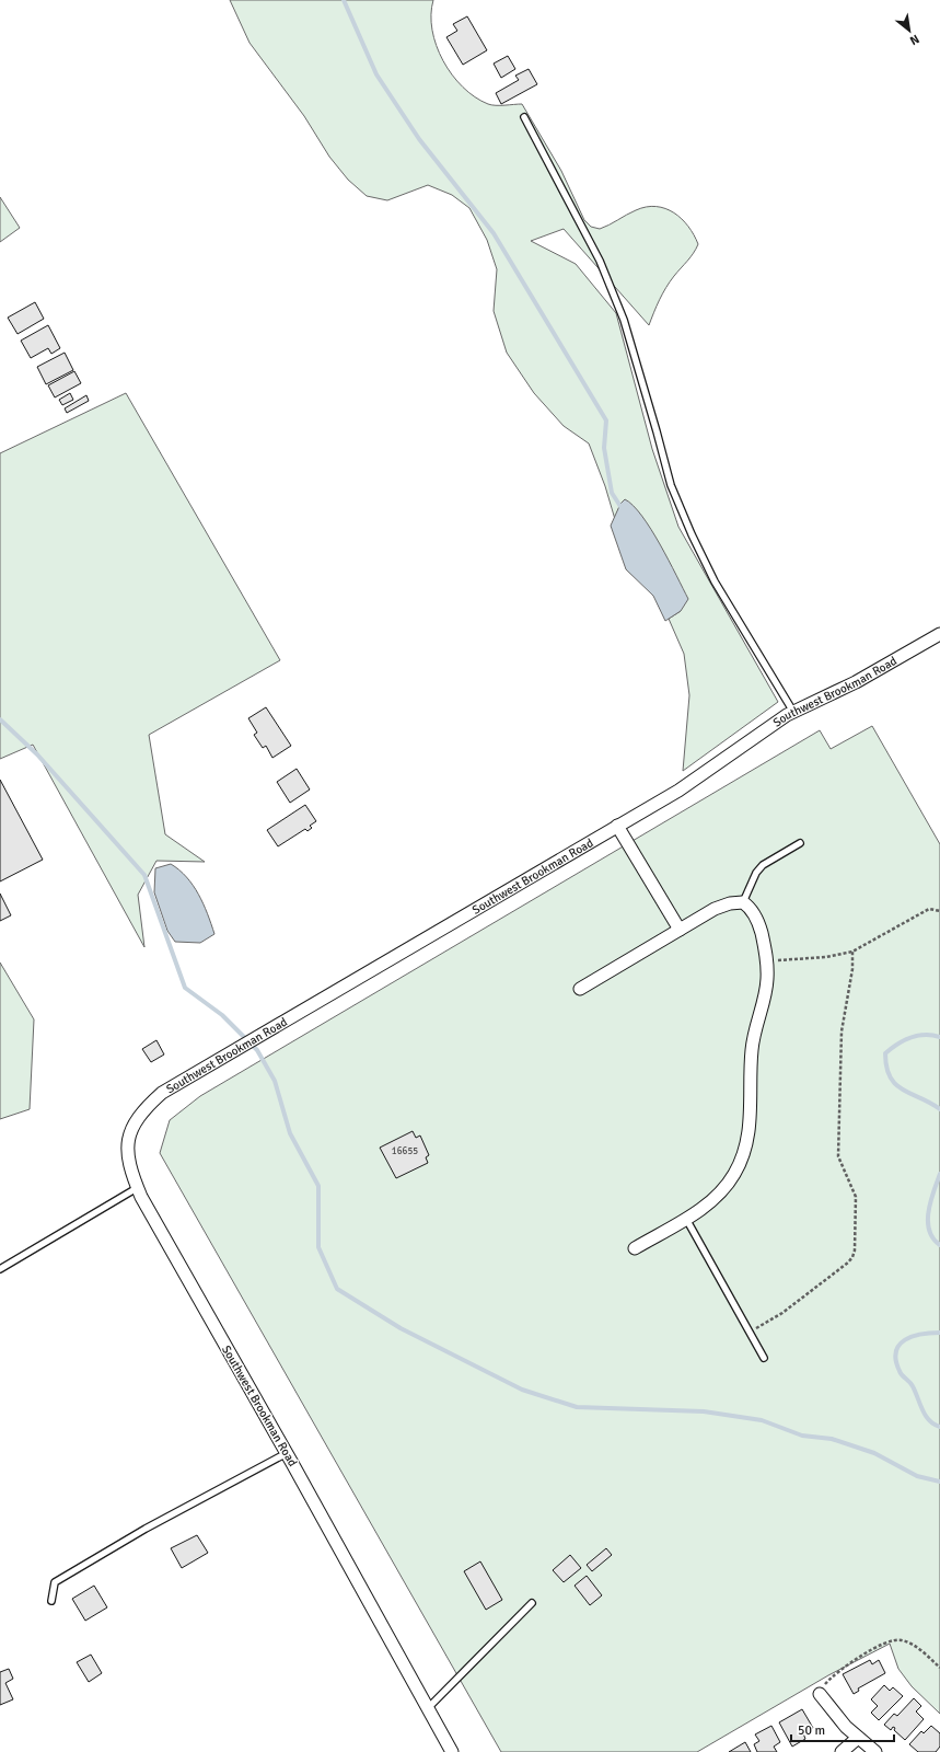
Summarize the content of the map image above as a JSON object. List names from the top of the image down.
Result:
{
  "streets": {
    "street": ["Southwest Brookman Road"]
  },
  "house_numbers": ["16655"],
  "scale_bar": "50 m",
  "north": "bottom right"
}
